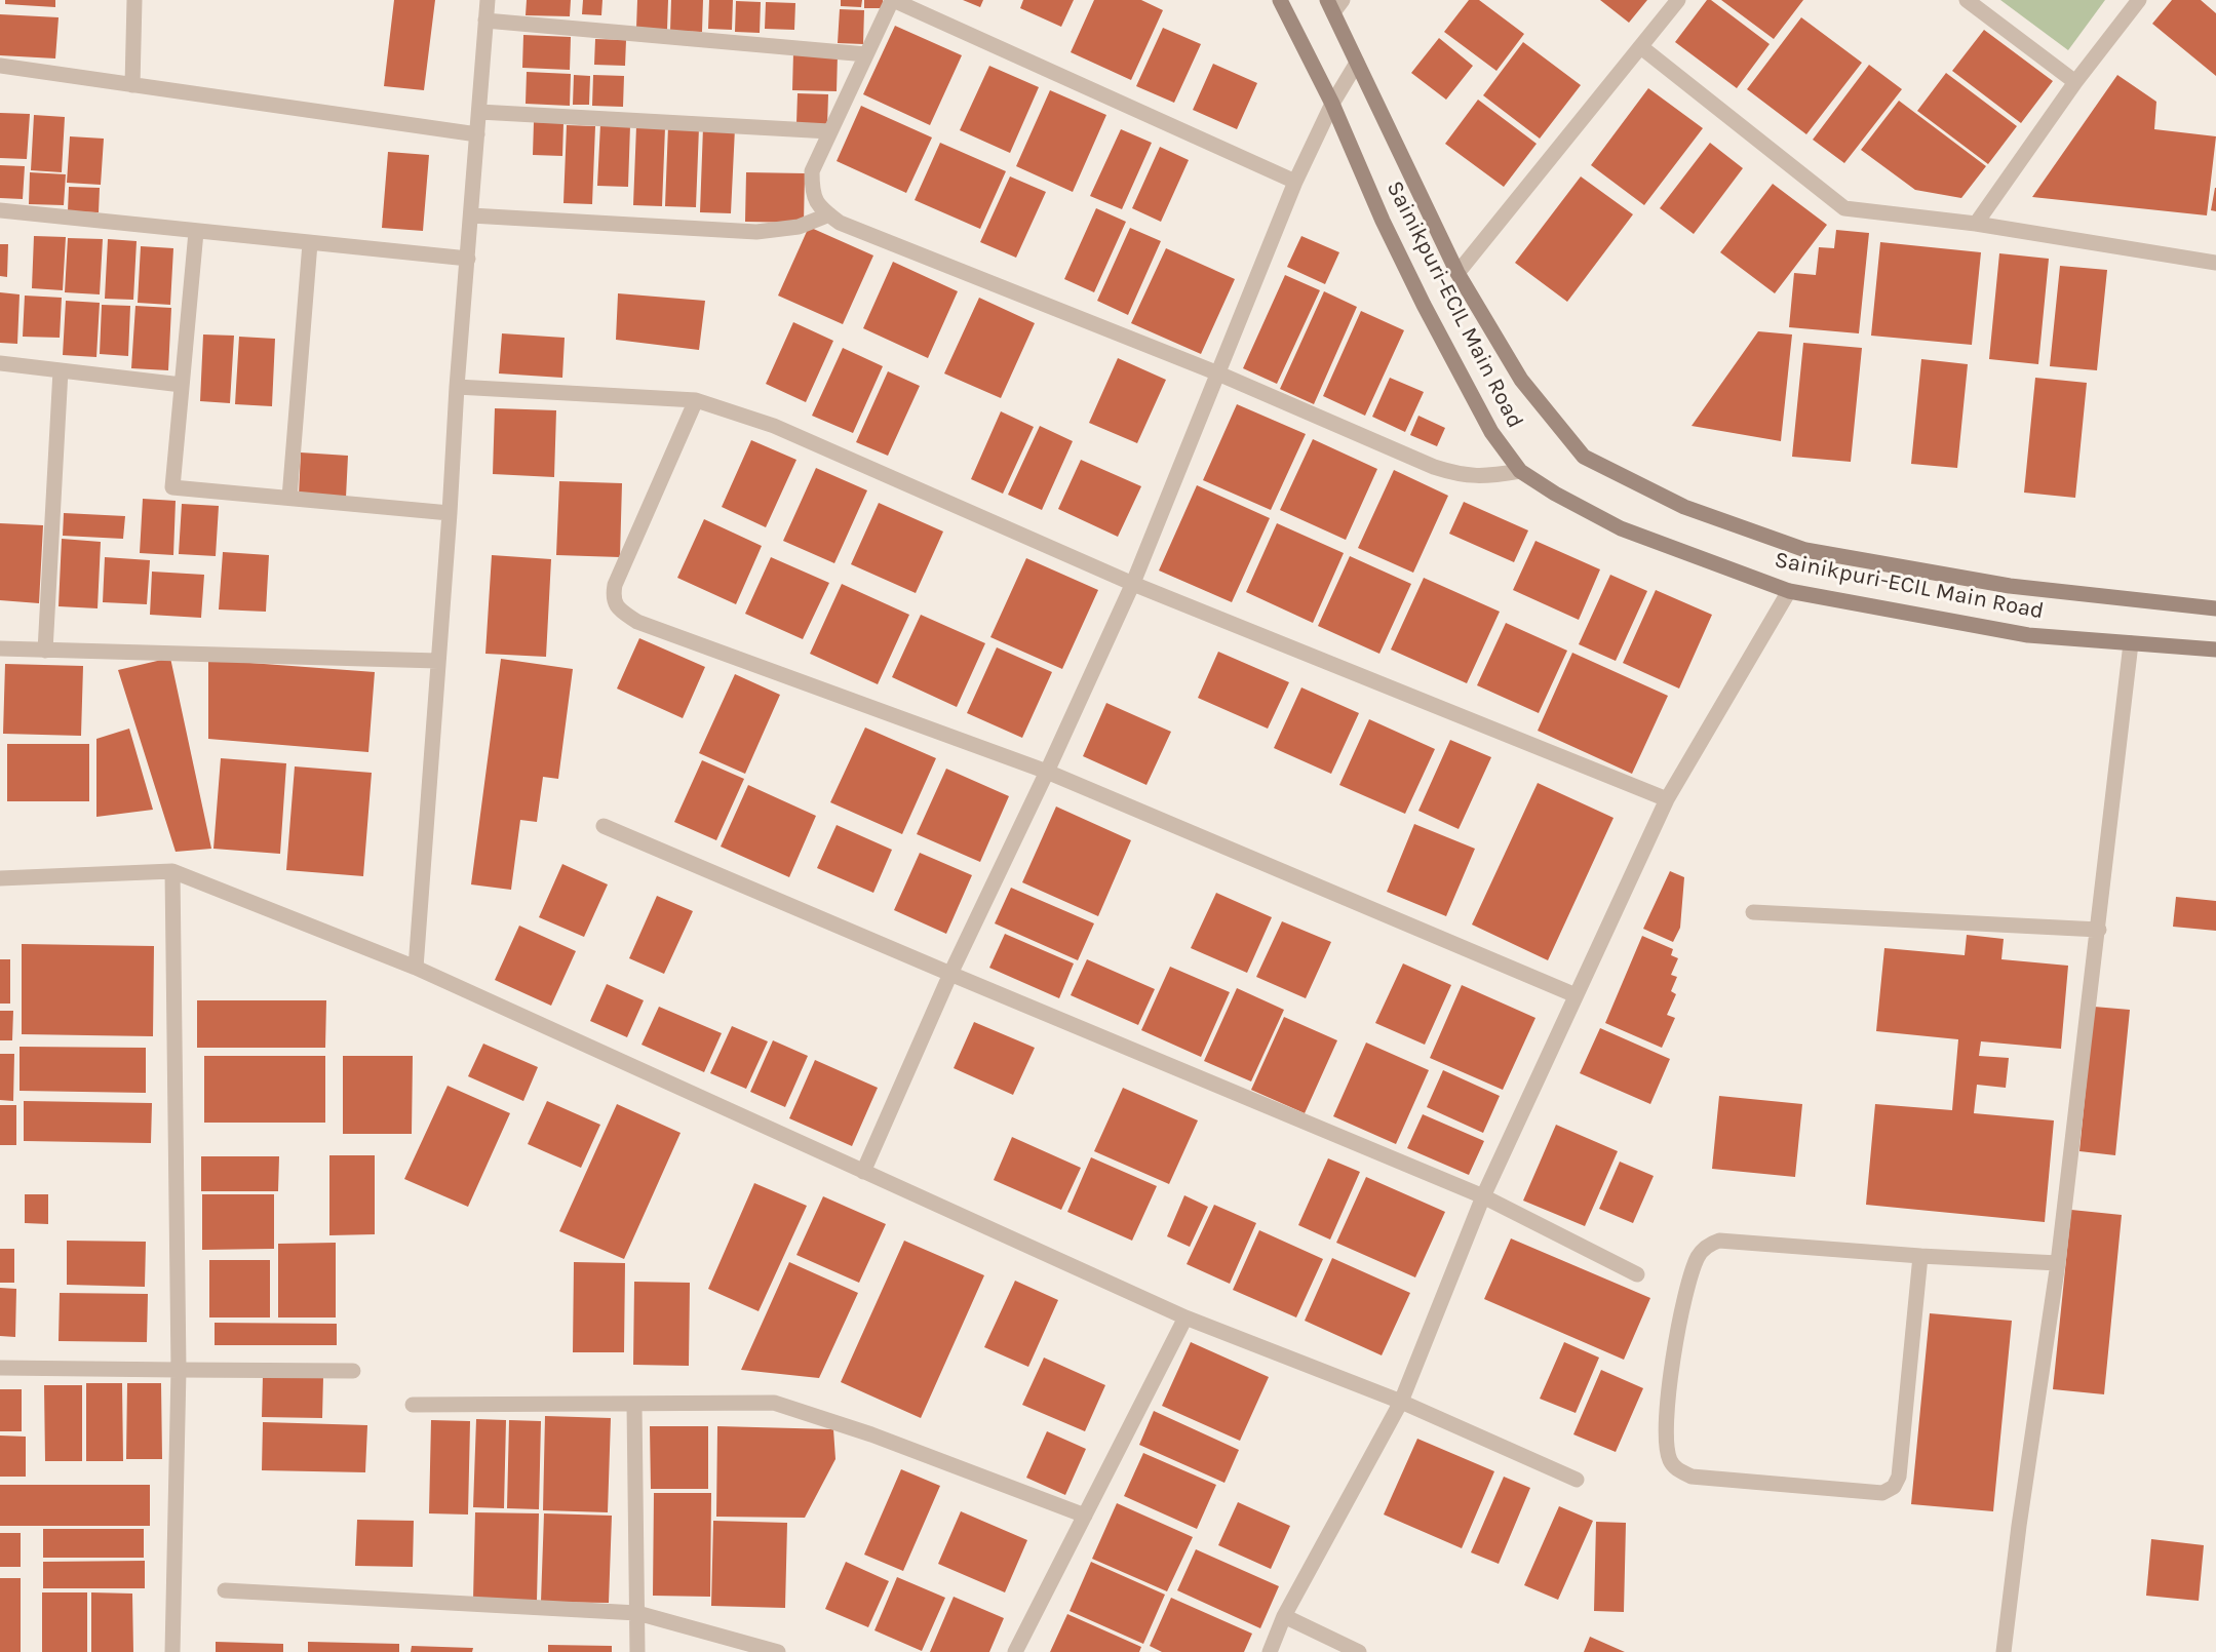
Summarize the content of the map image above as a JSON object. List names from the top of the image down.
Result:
{
  "streets": {
    "main road": ["Sainikpuri-ECIL Main Road"]
  }
}
